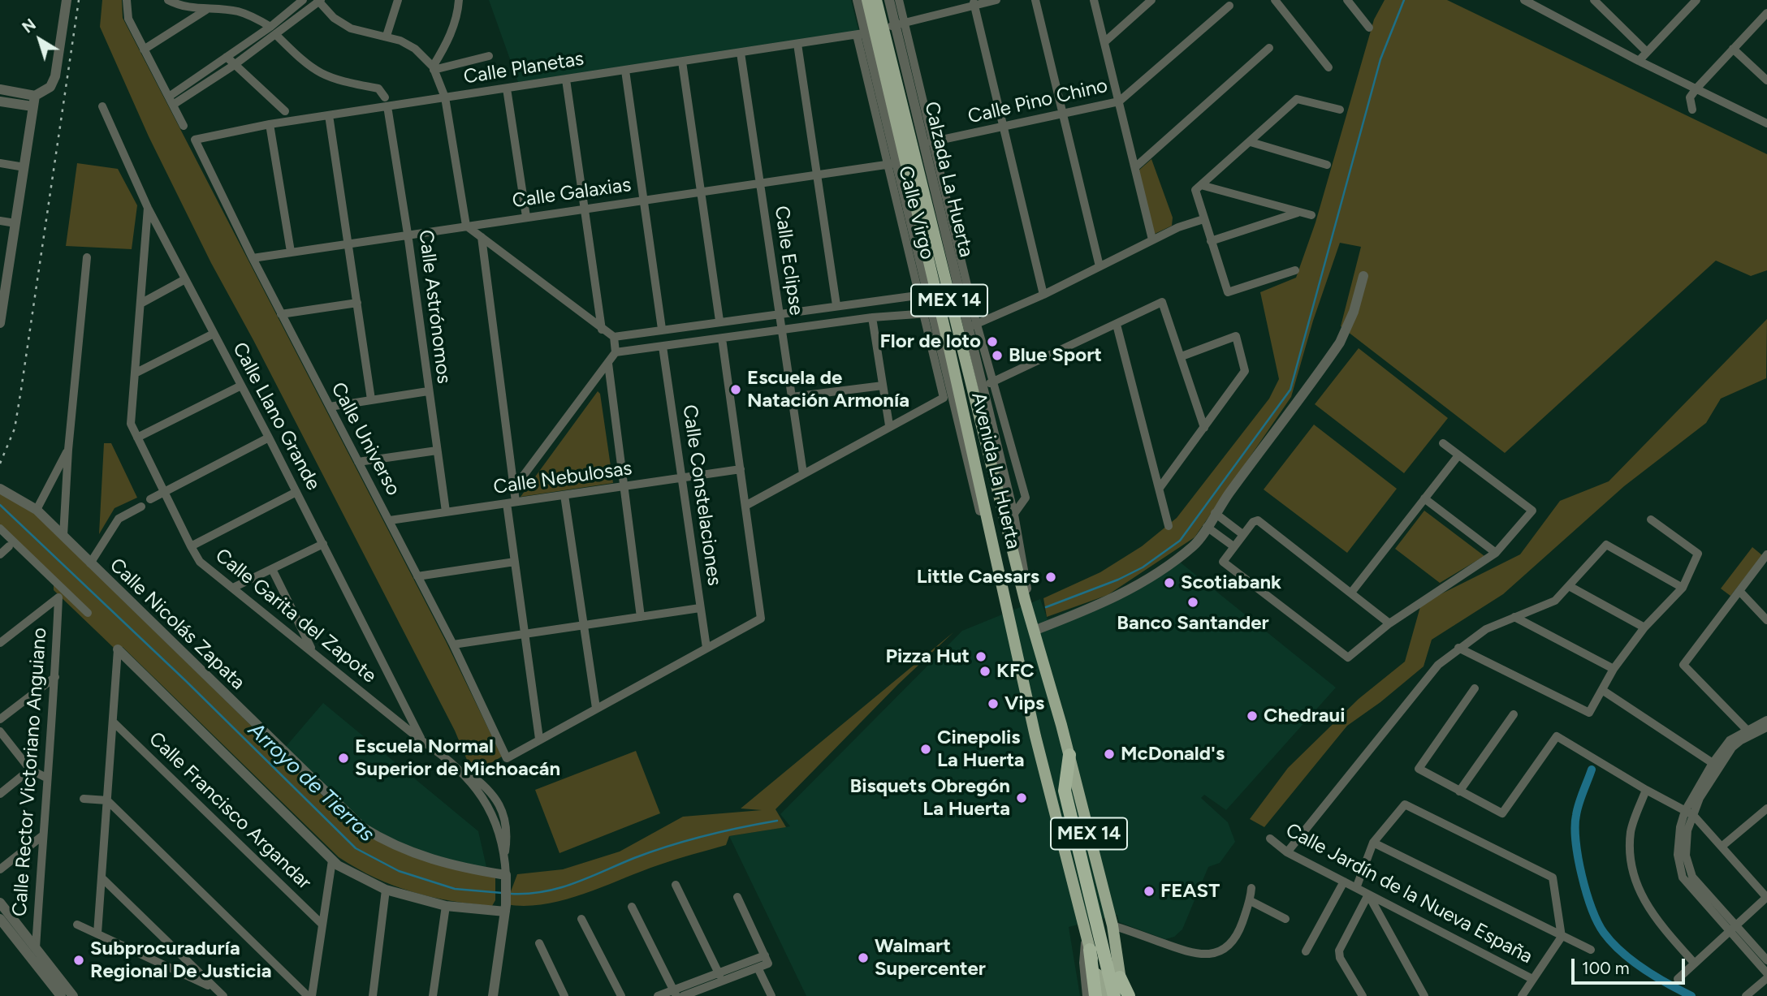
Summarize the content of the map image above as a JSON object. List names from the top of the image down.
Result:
{
  "streets": {
    "main road": ["MEX 14", "Avenida La Huerta"],
    "street": [
      "Calle Planetas",
      "Calle Pino Chino",
      "Calzada La Huerta",
      "Calle Galaxias",
      "Calle Virgo",
      "Calle Eclipse",
      "Calle Astrónomos",
      "Calle Llano Grande",
      "Calle Universo",
      "Calle Nebulosas",
      "Calle Constelaciones",
      "Calle Garita del Zapote",
      "Calle Nicolás Zapata",
      "Calle Rector Victoriano Anguiano",
      "Calle Francisco Argandar",
      "Calle Jardín de la Nueva España"
    ]
  },
  "crossings": [
    ["Calle Planetas", "Calzada La Huerta"],
    ["Calle Planetas", "Calle Virgo"],
    ["Calle Planetas", "Calle Eclipse"],
    ["Calle Planetas", "Calle Astrónomos"],
    ["Calle Planetas", "Calle Universo"],
    ["Calle Planetas", "Avenida La Huerta"],
    ["Calle Pino Chino", "Calzada La Huerta"],
    ["Calle Pino Chino", "Avenida La Huerta"],
    ["Calzada La Huerta", "Calle Virgo"],
    ["Calzada La Huerta", "Avenida La Huerta"],
    ["Calle Galaxias", "Calle Virgo"],
    ["Calle Galaxias", "Calle Eclipse"],
    ["Calle Galaxias", "Calle Astrónomos"],
    ["Calle Galaxias", "Calle Universo"],
    ["Calle Galaxias", "Avenida La Huerta"],
    ["Calle Virgo", "Avenida La Huerta"],
    ["MEX 14", "Avenida La Huerta"],
    ["Calle Astrónomos", "Calle Nebulosas"],
    ["Calle Llano Grande", "Calle Garita del Zapote"],
    ["Calle Universo", "Calle Nebulosas"],
    ["Calle Nebulosas", "Calle Constelaciones"],
    ["Calle Garita del Zapote", "Calle Nicolás Zapata"]
  ],
  "water": ["Arroyo de Tierras"],
  "places": [
    "Flor de loto",
    "Blue Sport",
    "Escuela de Natación Armonía",
    "Little Caesars",
    "Scotiabank",
    "Banco Santander",
    "Pizza Hut",
    "KFC",
    "Vips",
    "Chedraui",
    "Cinepolis La Huerta",
    "McDonald's",
    "Escuela Normal Superior de Michoacán",
    "Bisquets Obregón La Huerta",
    "FEAST",
    "Walmart Supercenter",
    "Subprocuraduría Regional De Justicia"
  ],
  "scale_bar": "100 m",
  "north": "top left"
}
